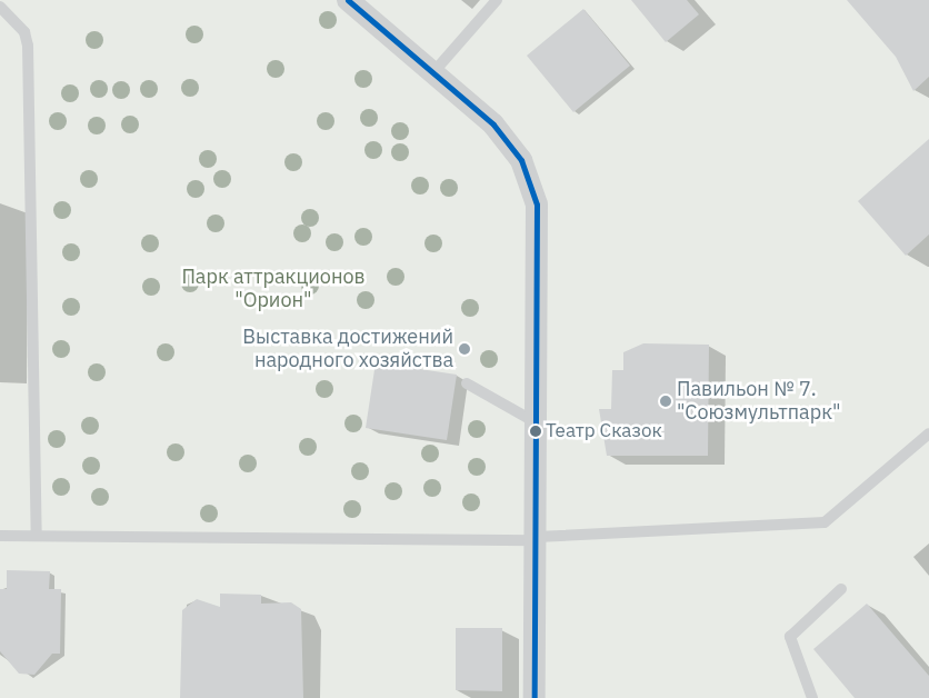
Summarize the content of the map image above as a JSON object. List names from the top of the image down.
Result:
{
  "parks": ["Парк аттракционов \"Орион\""],
  "places": ["Выставка достижений народного хозяйства", "Павильон № 7. \"Союзмультпарк\"", "Театр Сказок"]
}
